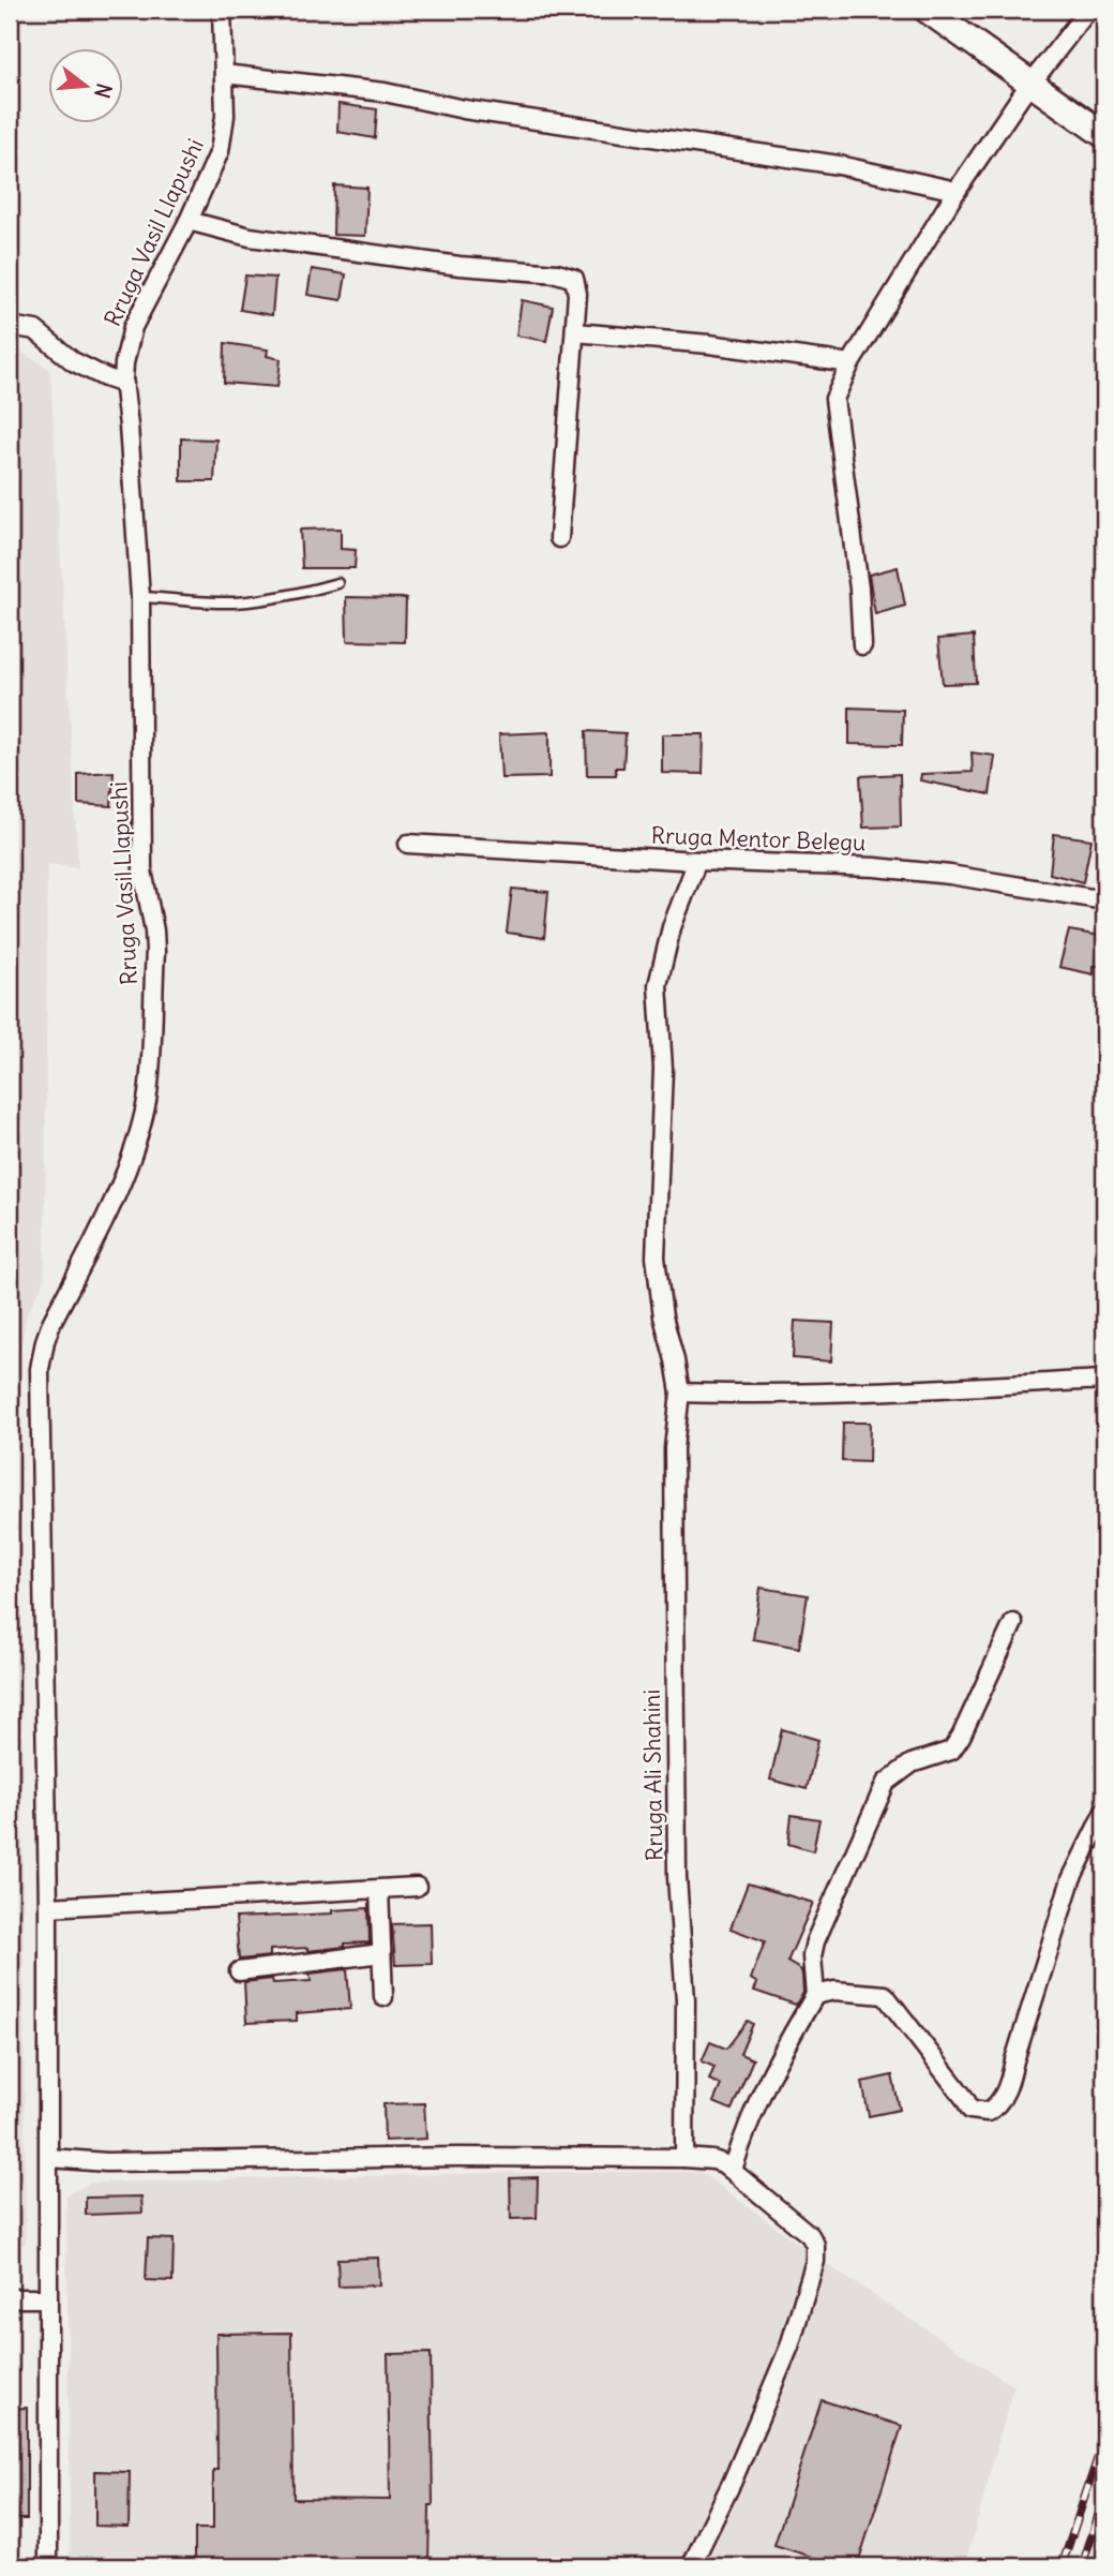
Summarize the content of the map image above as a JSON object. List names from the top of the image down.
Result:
{
  "streets": {
    "street": ["Rruga Vasil Llapushi", "Rruga Mentor Belegu", "Rruga Ali Shahini"]
  },
  "crossings": [
    ["Rruga Mentor Belegu", "Rruga Ali Shahini"]
  ],
  "north": "right"
}
